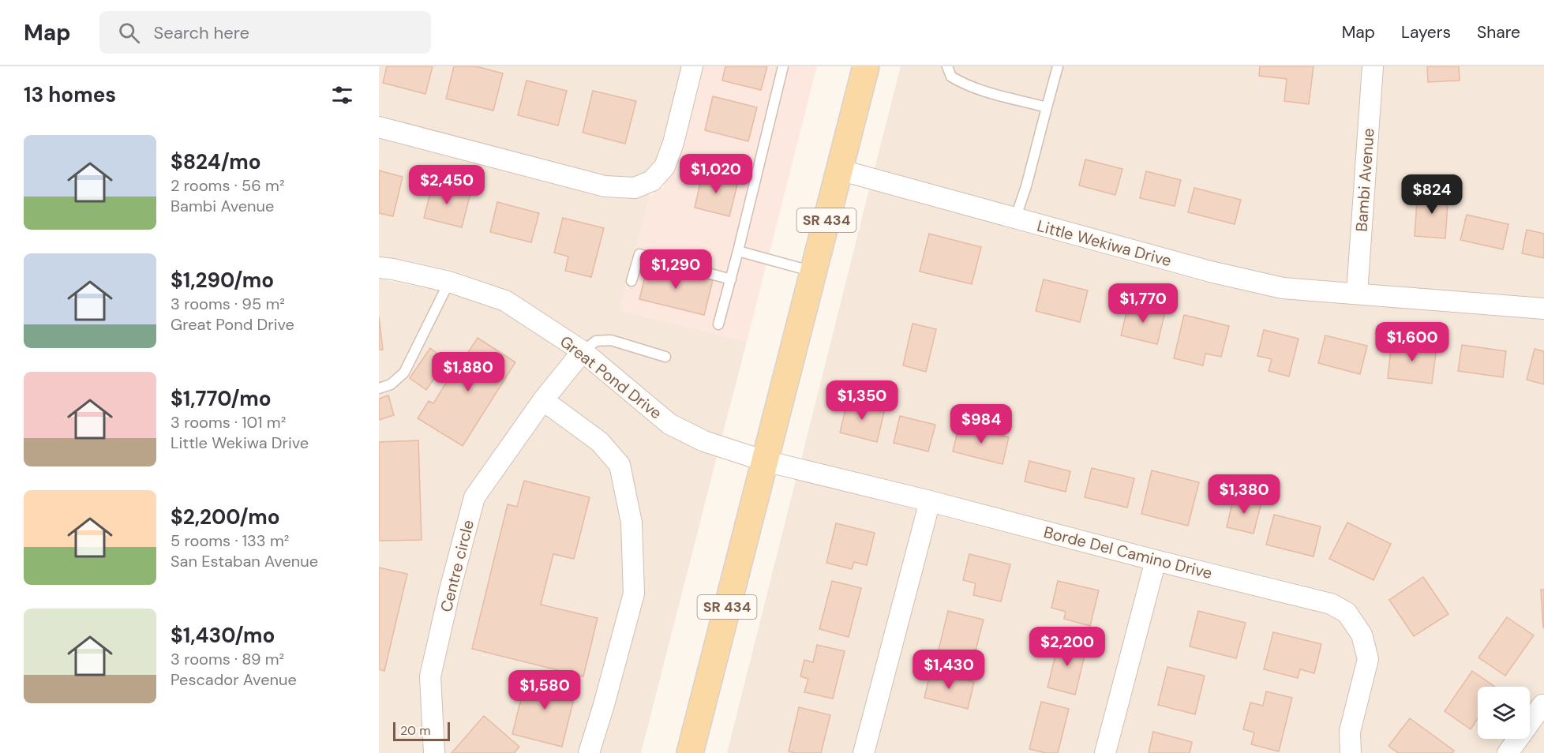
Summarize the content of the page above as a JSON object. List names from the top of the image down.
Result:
{
  "streets": {
    "main road": ["SR 434"],
    "street": [
      "Bambi Avenue",
      "Little Wekiwa Drive",
      "Great Pond Drive",
      "Borde Del Camino Drive",
      "Centre circle"
    ]
  },
  "crossings": [
    ["Bambi Avenue", "Little Wekiwa Drive"],
    ["SR 434", "Little Wekiwa Drive"],
    ["SR 434", "Great Pond Drive"],
    ["SR 434", "Borde Del Camino Drive"],
    ["Great Pond Drive", "Borde Del Camino Drive"],
    ["Great Pond Drive", "Centre circle"]
  ],
  "scale_bar": "20 m",
  "page": {
    "header": "Map",
    "search": "Search here",
    "nav": ["Map", "Layers", "Share"],
    "heading": "13 homes",
    "list": [
      {
        "name": "$824/mo",
        "note": "2 rooms · 56 m² · Bambi Avenue"
      },
      {
        "name": "$1,290/mo",
        "note": "3 rooms · 95 m² · Great Pond Drive"
      },
      {
        "name": "$1,770/mo",
        "note": "3 rooms · 101 m² · Little Wekiwa Drive"
      },
      {
        "name": "$2,200/mo",
        "note": "5 rooms · 133 m² · San Estaban Avenue"
      },
      {
        "name": "$1,430/mo",
        "note": "3 rooms · 89 m² · Pescador Avenue"
      }
    ],
    "price": [
      "$1,020",
      "$2,450",
      "$824",
      "$1,290",
      "$1,770",
      "$1,600",
      "$1,880",
      "$1,350",
      "$984",
      "$1,380",
      "$2,200",
      "$1,430",
      "$1,580"
    ],
    "scale": "20 m"
  }
}
